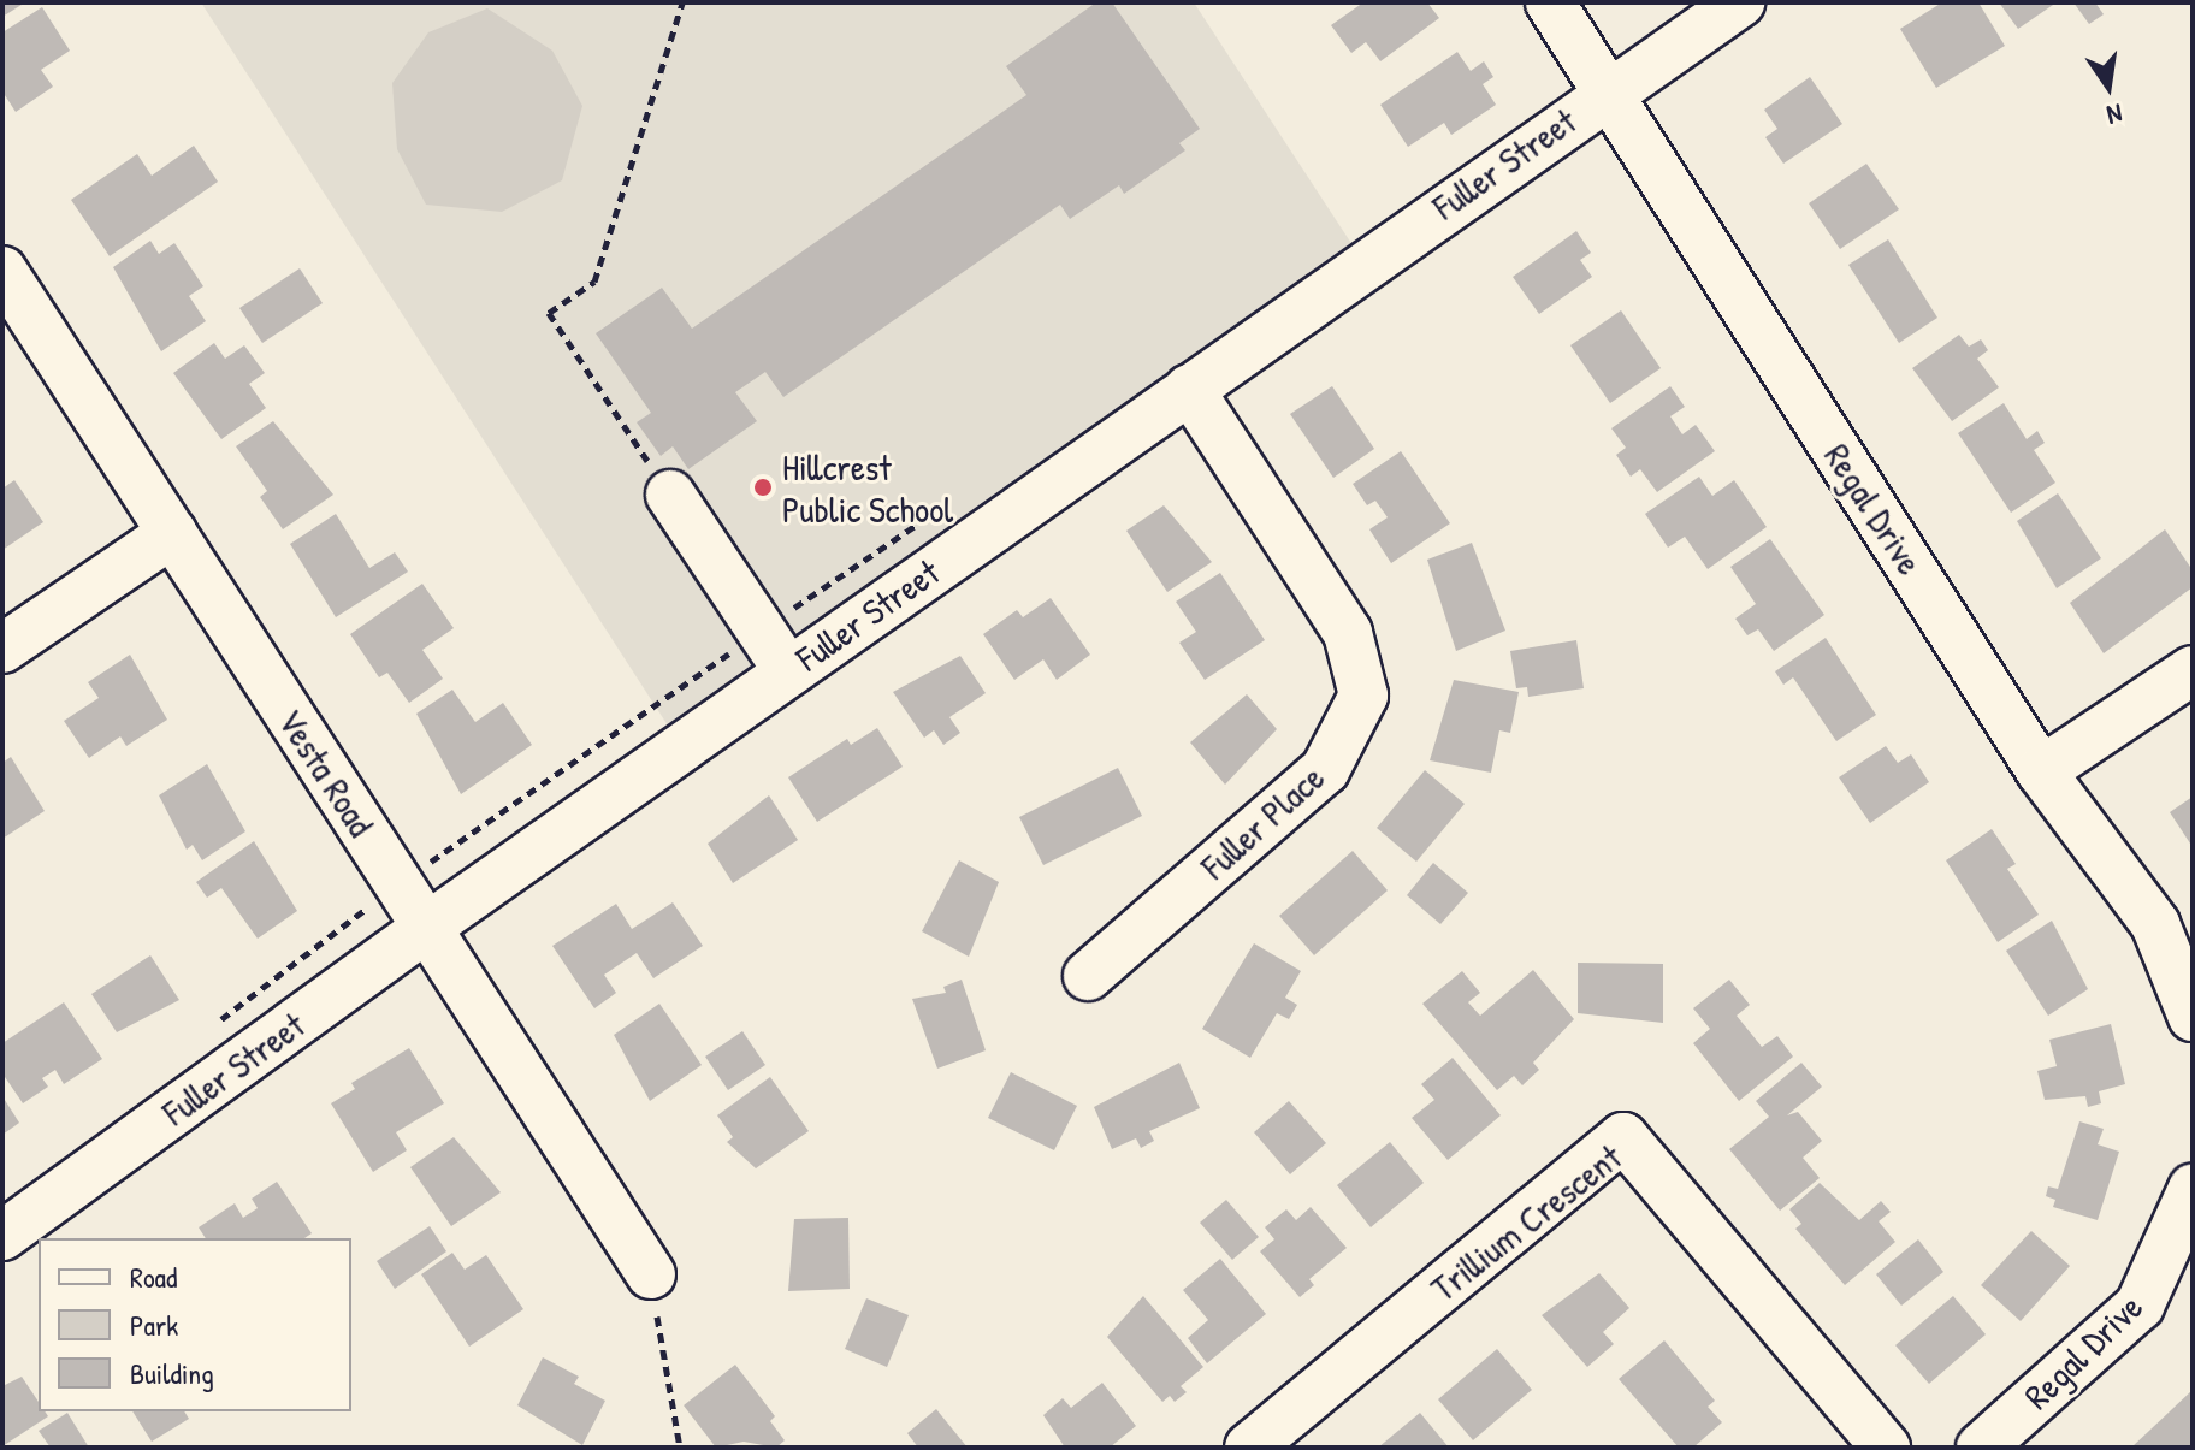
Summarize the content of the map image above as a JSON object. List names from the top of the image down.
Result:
{
  "streets": {
    "street": [
      "Fuller Street",
      "Regal Drive",
      "Vesta Road",
      "Fuller Place",
      "Trillium Crescent"
    ]
  },
  "crossings": [
    ["Fuller Street", "Regal Drive"],
    ["Fuller Street", "Vesta Road"],
    ["Fuller Street", "Fuller Place"]
  ],
  "places": ["Hillcrest Public School"],
  "legend": ["Road", "Park", "Building"],
  "north": "bottom"
}
